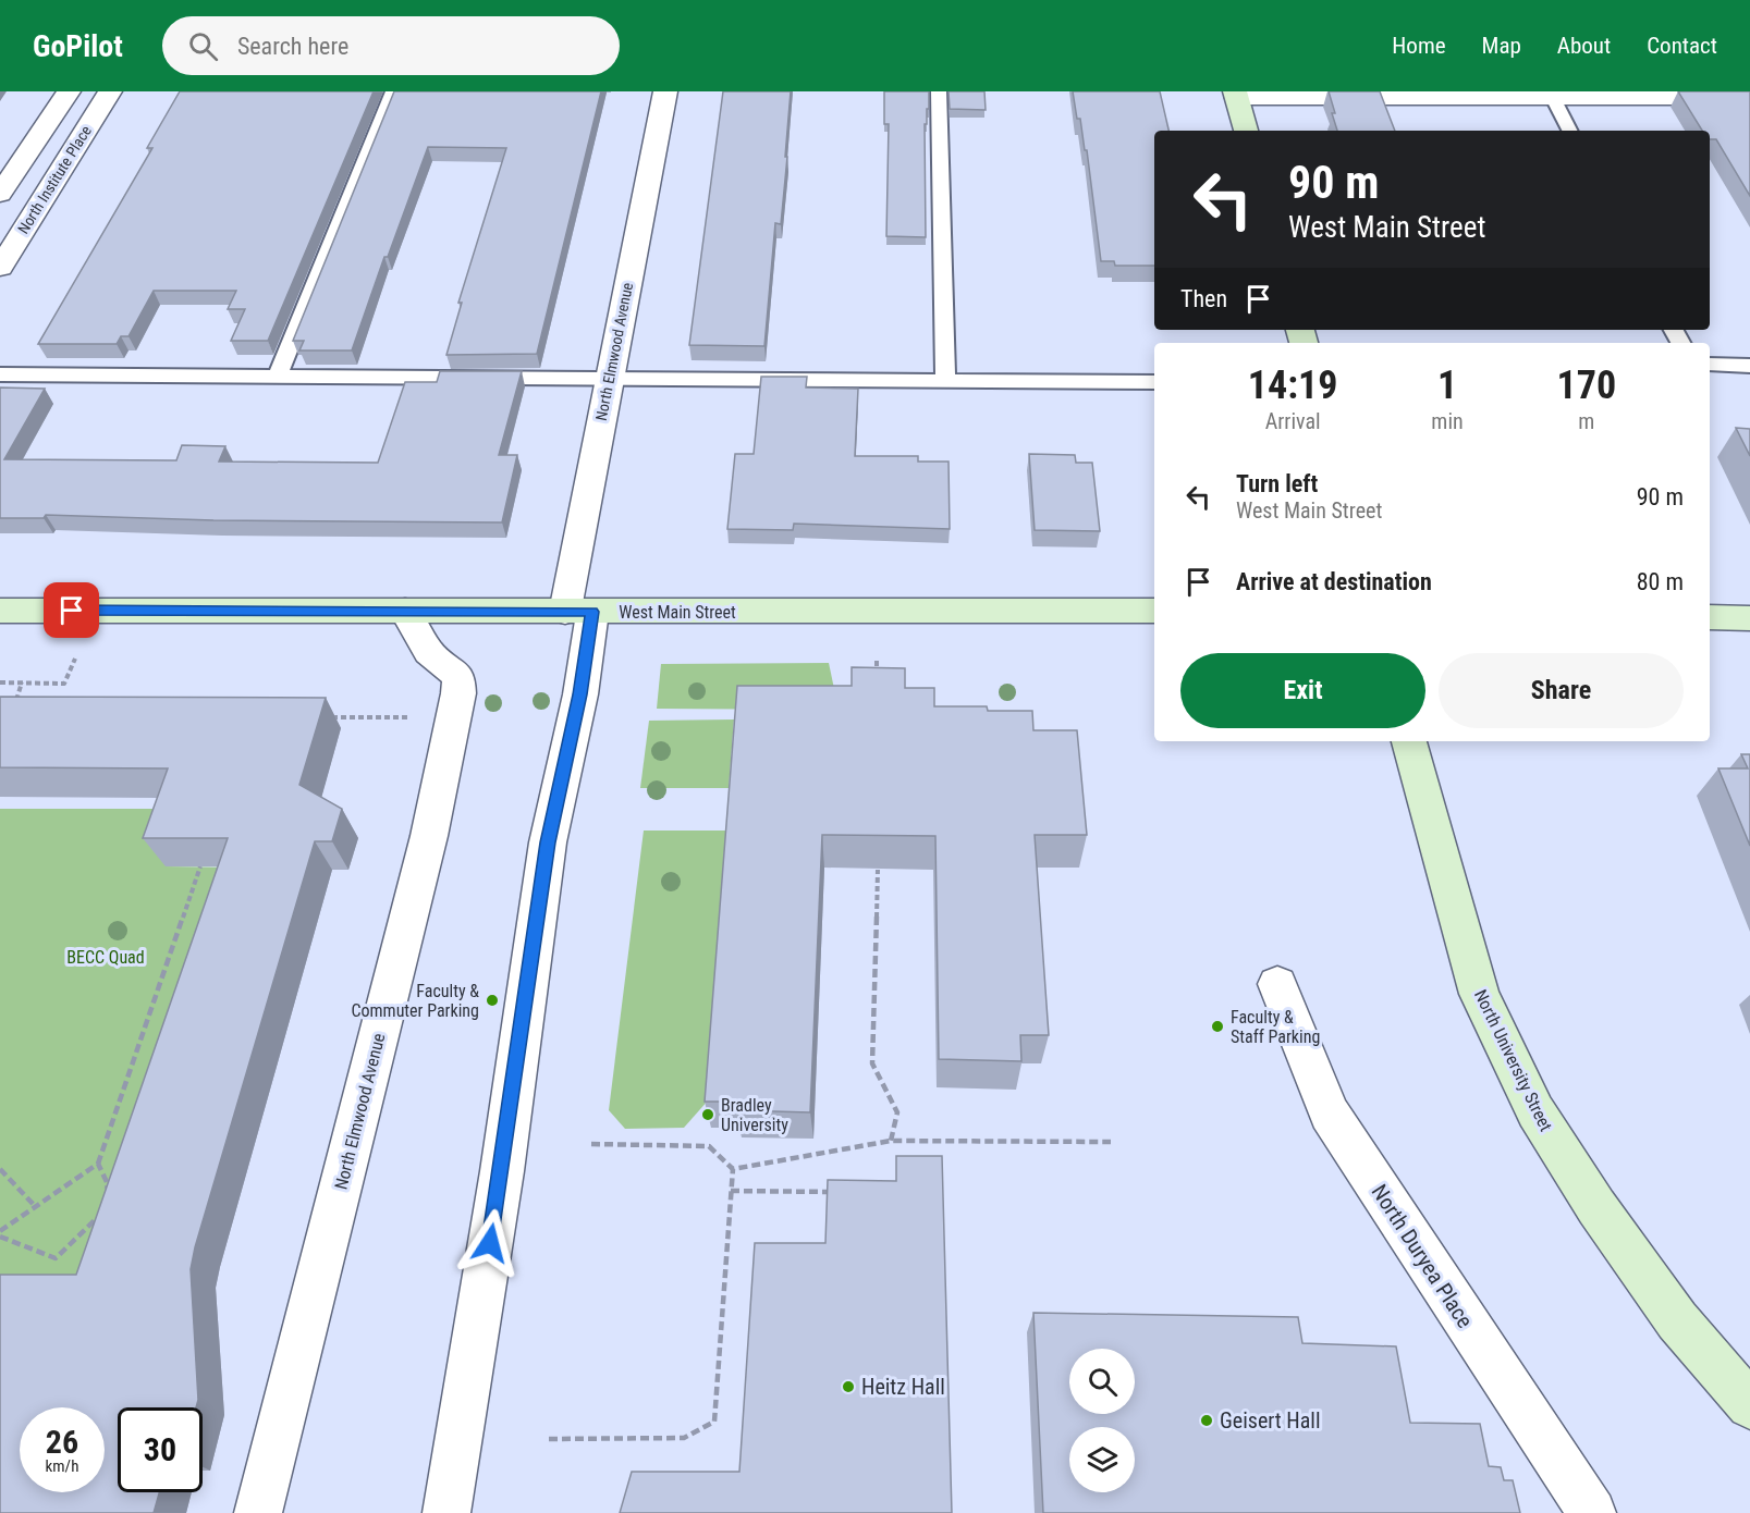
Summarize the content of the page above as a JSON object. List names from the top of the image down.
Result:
{
  "streets": {
    "main road": ["West Main Street", "North University Street"],
    "street": ["North Institute Place", "North Elmwood Avenue", "North Duryea Place"]
  },
  "crossings": [
    ["North Elmwood Avenue", "West Main Street"]
  ],
  "parks": ["BECC Quad"],
  "places": [
    "Faculty & Commuter Parking",
    "Faculty & Staff Parking",
    "Bradley University",
    "Heitz Hall",
    "Geisert Hall"
  ],
  "page": {
    "header": "GoPilot",
    "search": "Search here",
    "nav": [
      "Home",
      "Map",
      "About",
      "Contact"
    ],
    "turn": ["90 m", "West Main Street"],
    "then": "Then",
    "eta": [
      "14:19",
      "Arrival",
      "1",
      "min",
      "170",
      "m"
    ],
    "list": [
      {
        "name": "Turn left",
        "note": "West Main Street",
        "value": "90 m"
      },
      {
        "name": "Arrive at destination",
        "value": "80 m"
      }
    ],
    "buttons": ["Exit", "Share"],
    "speed": "26 km/h",
    "limit": "30"
  }
}
